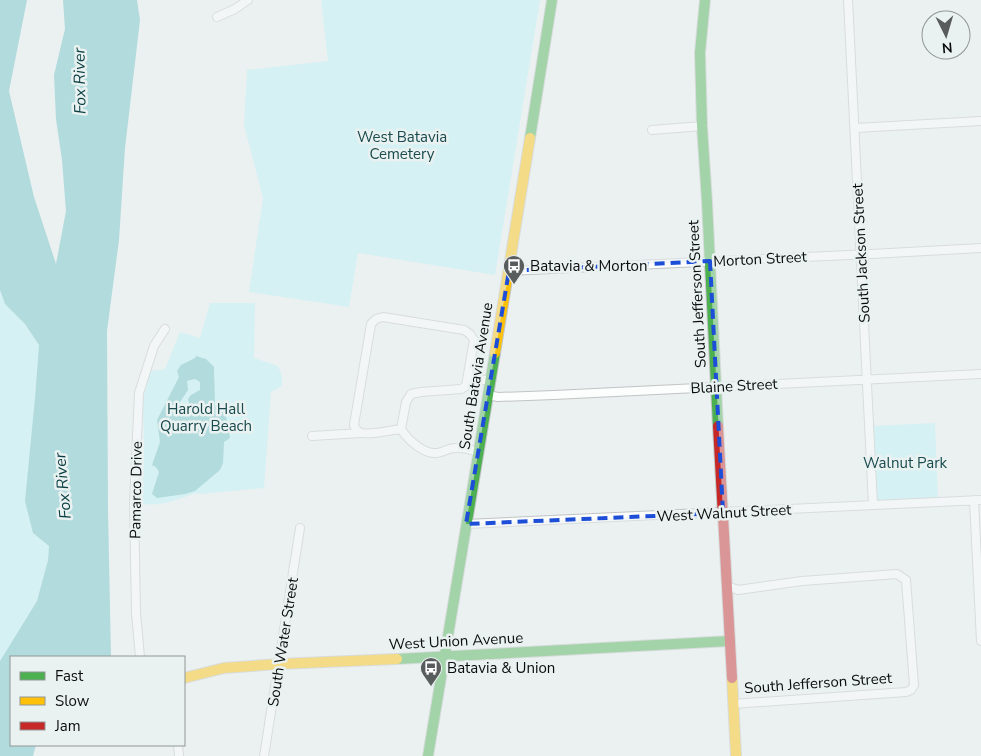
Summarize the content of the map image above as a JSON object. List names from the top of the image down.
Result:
{
  "streets": {
    "street": [
      "South Jackson Street",
      "Morton Street",
      "South Jefferson Street",
      "South Batavia Avenue",
      "Blaine Street",
      "Pamarco Drive",
      "West Walnut Street",
      "West Union Avenue",
      "South Water Street"
    ]
  },
  "crossings": [
    ["South Jackson Street", "Morton Street"],
    ["South Jackson Street", "Blaine Street"],
    ["South Jackson Street", "West Walnut Street"],
    ["Morton Street", "South Jefferson Street"],
    ["Morton Street", "South Batavia Avenue"],
    ["South Jefferson Street", "Blaine Street"],
    ["South Jefferson Street", "West Walnut Street"],
    ["South Jefferson Street", "West Union Avenue"],
    ["South Batavia Avenue", "Blaine Street"],
    ["South Batavia Avenue", "West Walnut Street"],
    ["South Batavia Avenue", "West Union Avenue"],
    ["West Union Avenue", "South Water Street"]
  ],
  "water": ["Fox River"],
  "parks": ["West Batavia Cemetery", "Harold Hall Quarry Beach", "Walnut Park"],
  "places": {
    "bus stop": ["Batavia & Morton", "Batavia & Union"]
  },
  "legend": ["Fast", "Slow", "Jam"],
  "north": "bottom"
}
